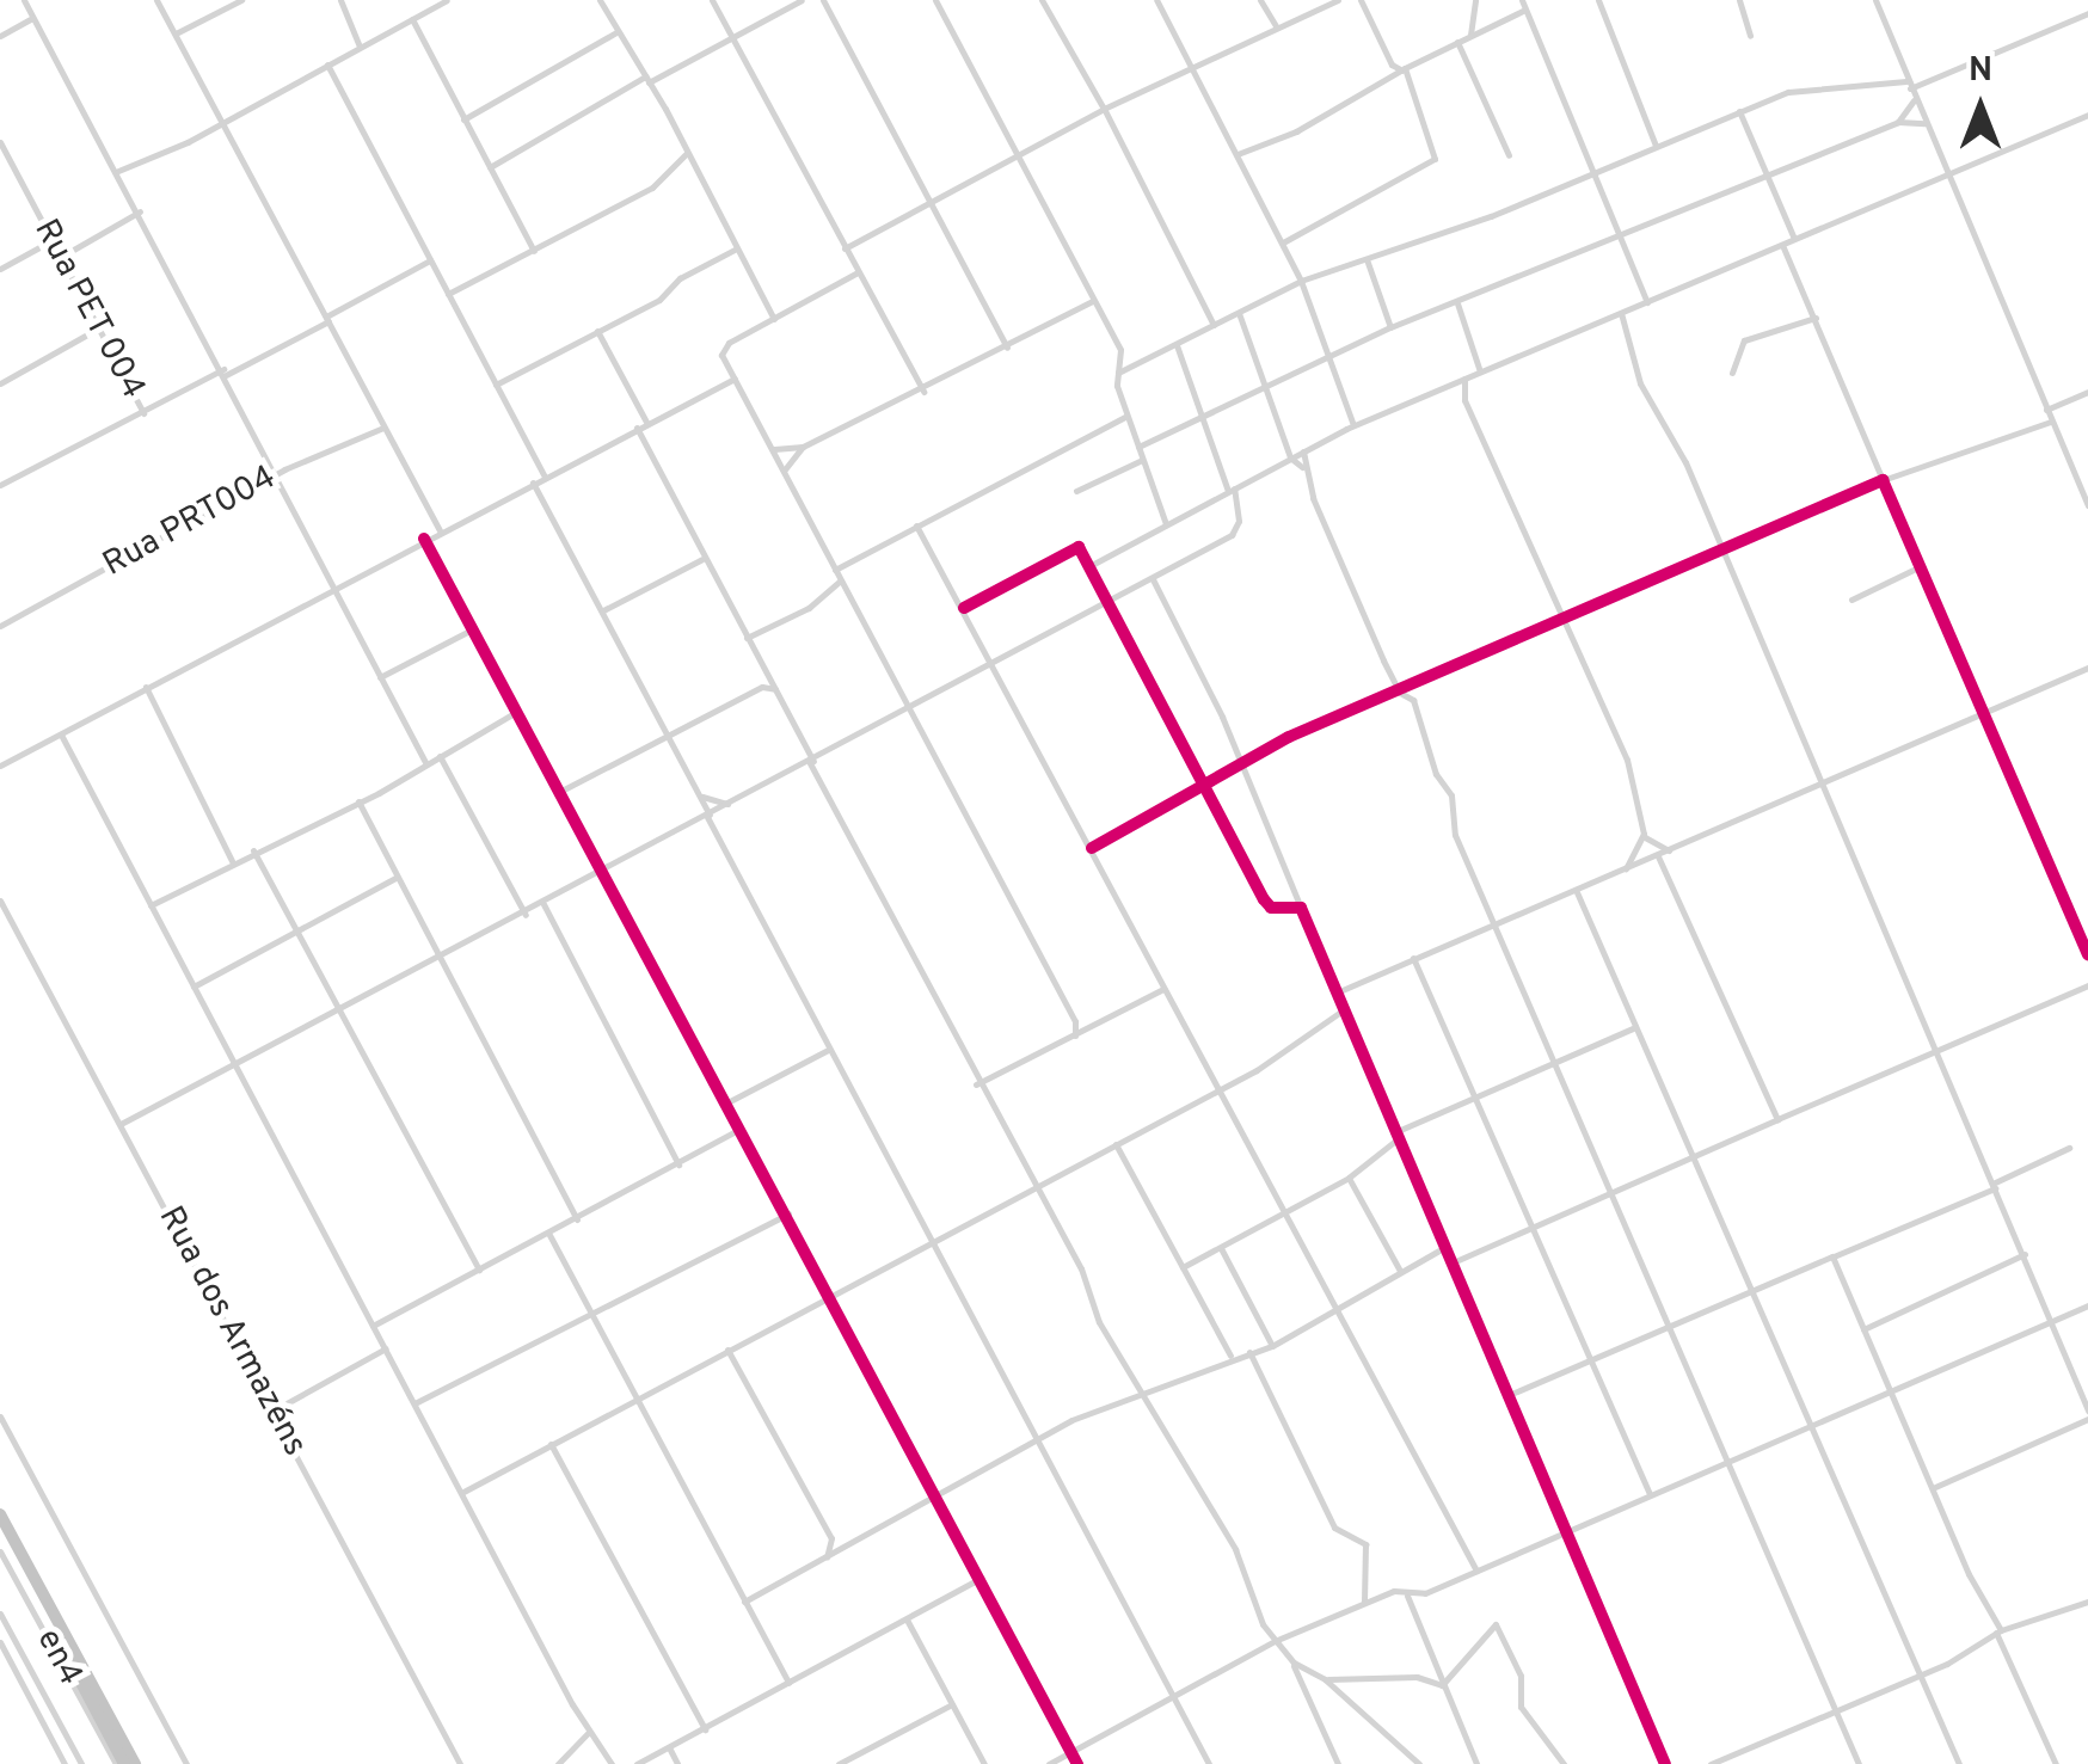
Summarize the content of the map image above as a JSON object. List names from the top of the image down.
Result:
{
  "streets": {
    "street": [
      "Rua PET 004",
      "Rua PRT004",
      "Rua dos Armazéns",
      "en4"
    ]
  },
  "north": "top"
}
